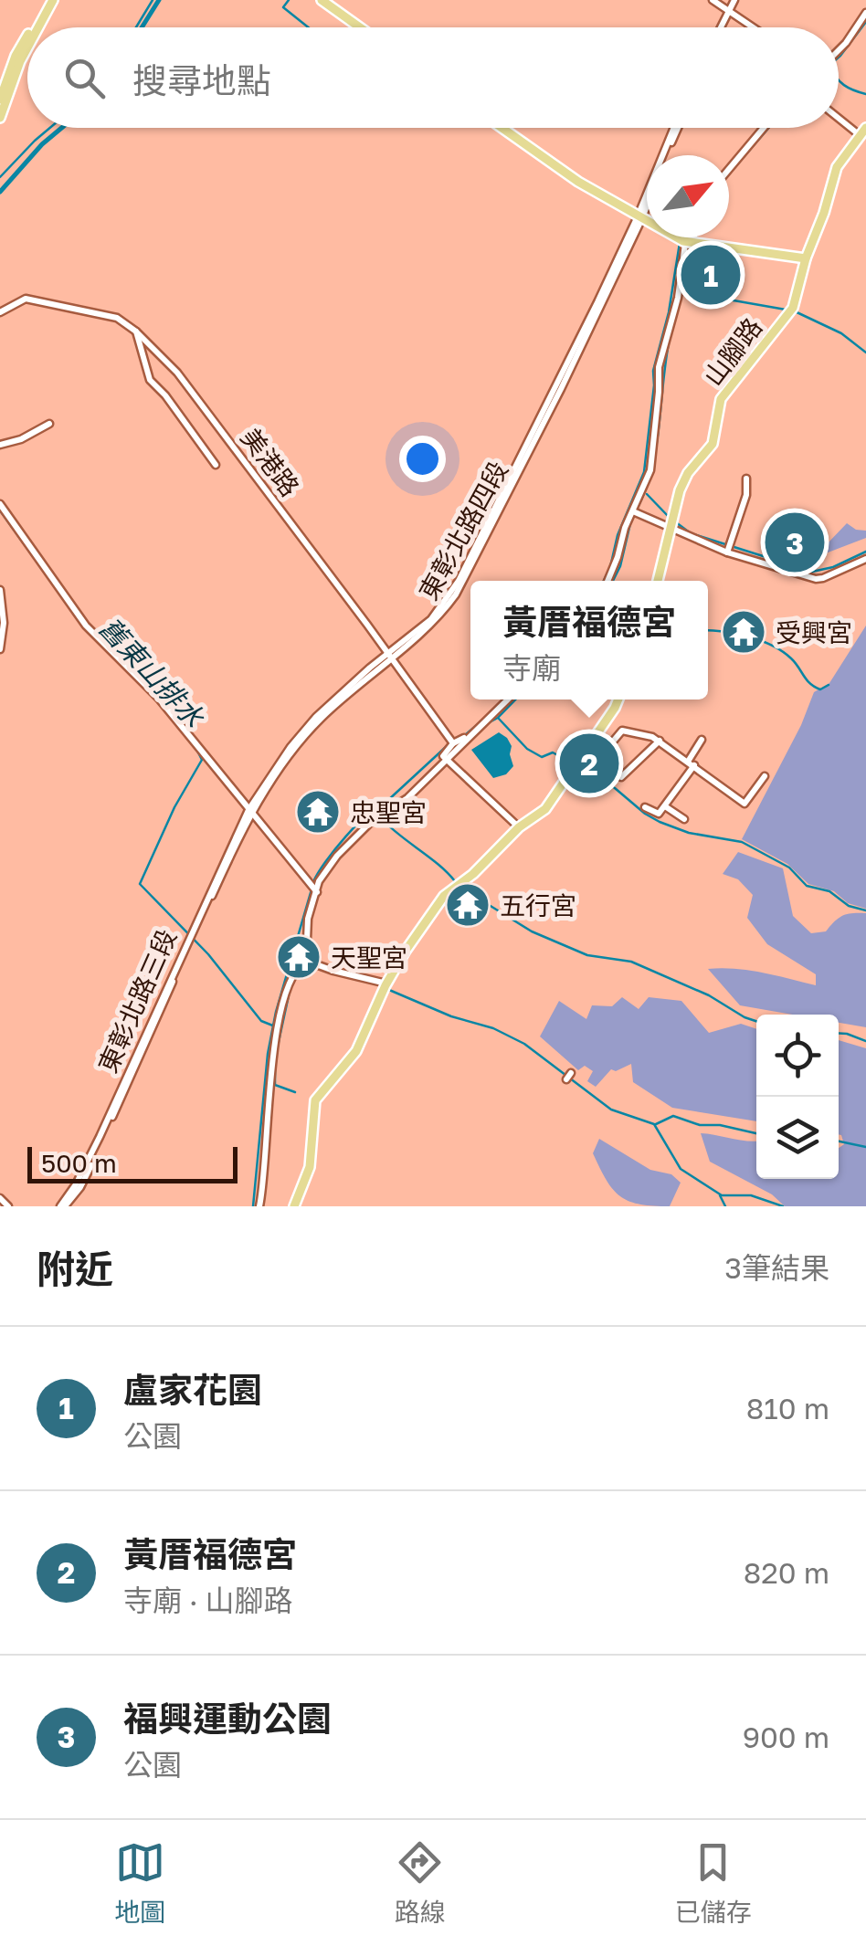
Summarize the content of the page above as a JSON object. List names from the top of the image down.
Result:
{
  "streets": {
    "main road": ["山腳路"],
    "street": ["美港路", "東彰北路四段", "東彰北路三段"]
  },
  "crossings": [
    ["美港路", "東彰北路四段"],
    ["東彰北路四段", "東彰北路三段"]
  ],
  "water": ["舊東山排水"],
  "places": {
    "temple": [
      "受興宮",
      "忠聖宮",
      "五行宮",
      "天聖宮"
    ]
  },
  "scale_bar": "500 m",
  "north": "top right",
  "page": {
    "search": "搜尋地點",
    "pins": ["1", "3", "2"],
    "popup": ["黃厝福德宮", "寺廟"],
    "scale": "500 m",
    "heading": ["附近", "3筆結果"],
    "list": [
      {
        "mark": "1",
        "name": "盧家花園",
        "note": "公園",
        "value": "810 m"
      },
      {
        "mark": "2",
        "name": "黃厝福德宮",
        "note": "寺廟 · 山腳路",
        "value": "820 m"
      },
      {
        "mark": "3",
        "name": "福興運動公園",
        "note": "公園",
        "value": "900 m"
      }
    ],
    "nav": ["地圖", "路線", "已儲存"]
  }
}
